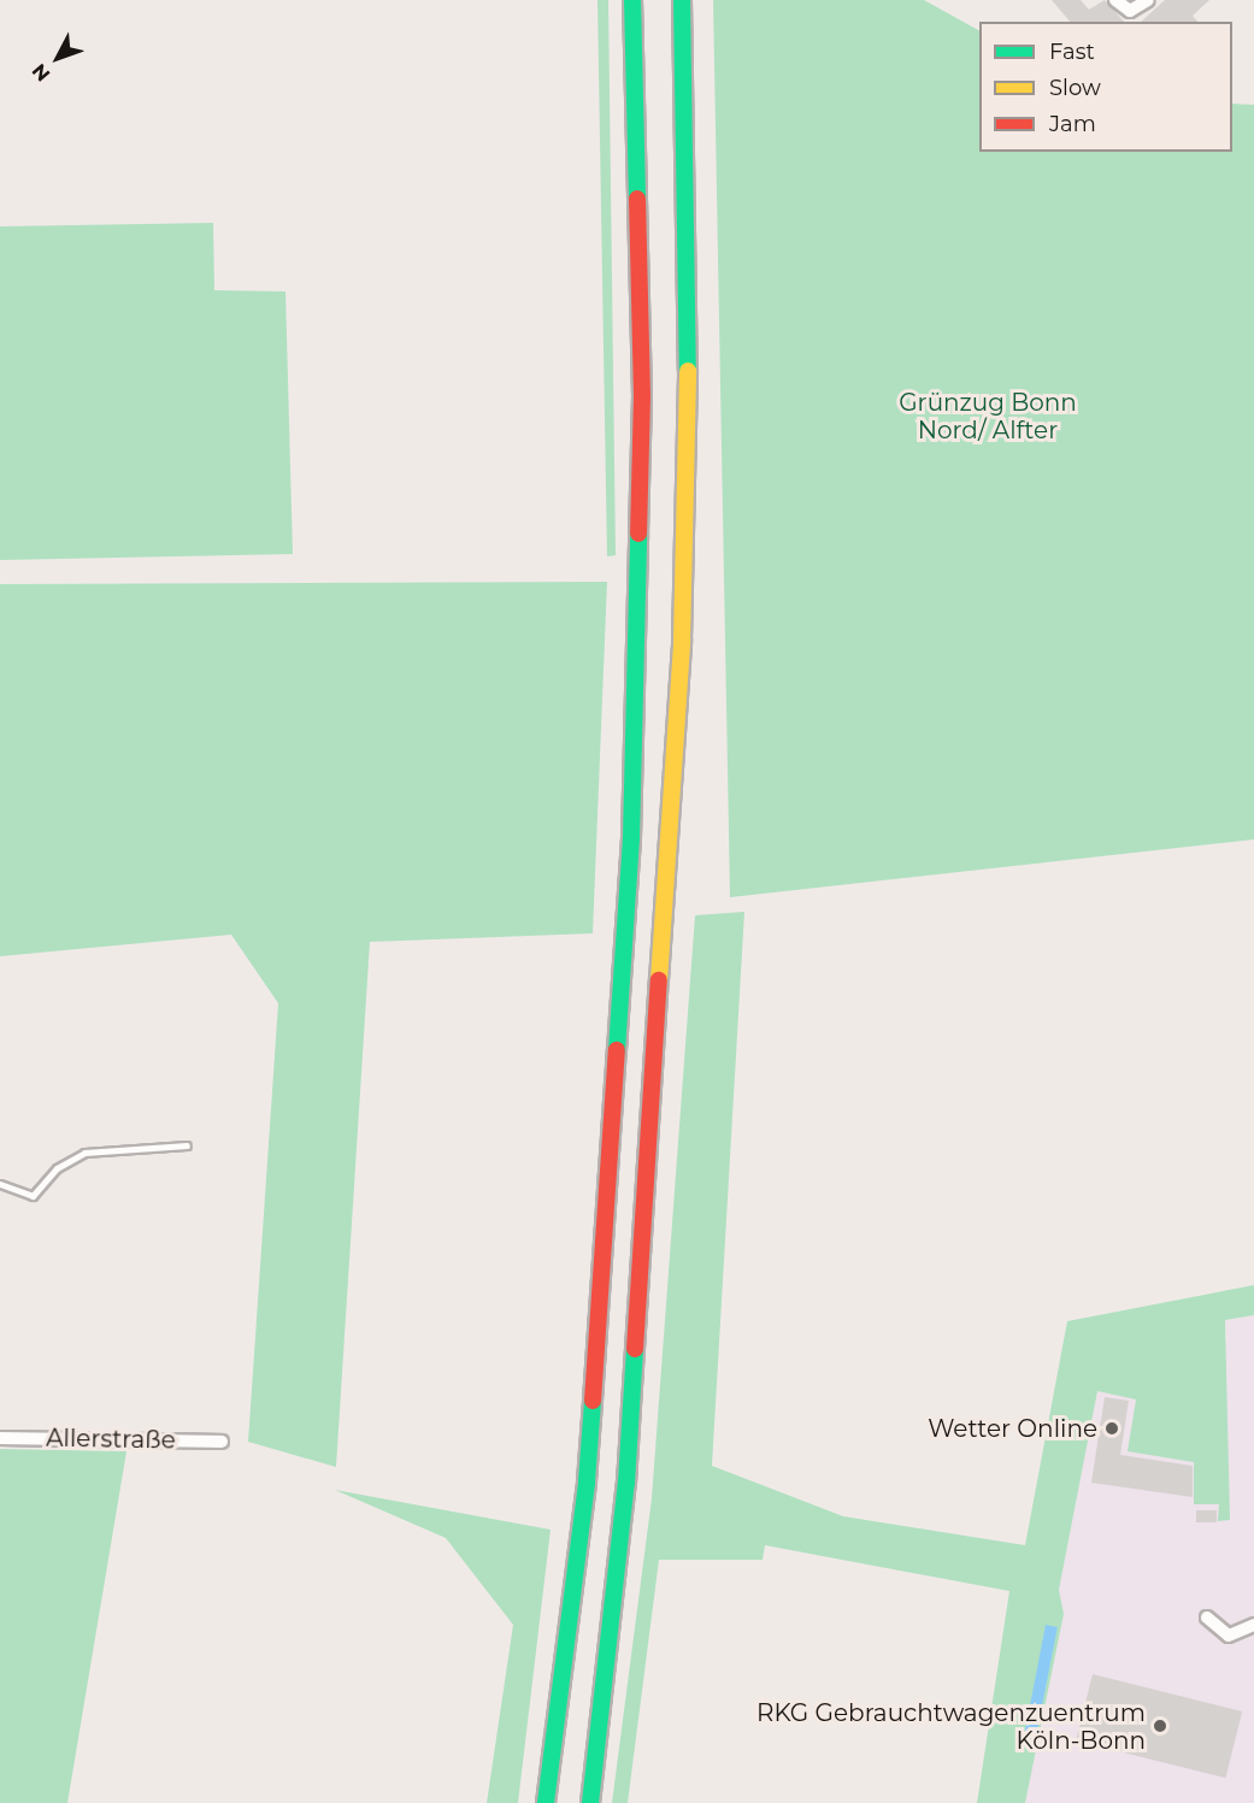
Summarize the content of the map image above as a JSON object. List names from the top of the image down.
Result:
{
  "streets": {
    "street": ["Allerstraße"]
  },
  "parks": ["Grünzug Bonn Nord/ Alfter"],
  "places": ["Wetter Online", "RKG Gebrauchtwagenzuentrum Köln-Bonn"],
  "legend": ["Fast", "Slow", "Jam"],
  "north": "bottom left"
}
